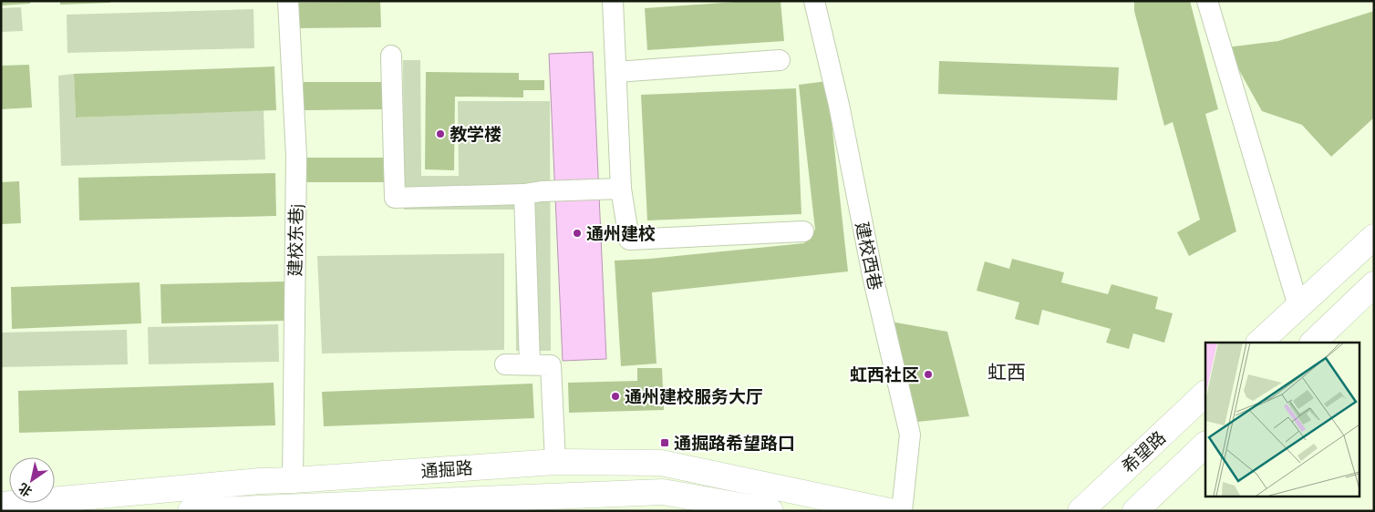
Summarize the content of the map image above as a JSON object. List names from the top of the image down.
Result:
{
  "streets": {
    "main road": ["希望路", "通掘路"],
    "street": ["建校东巷j", "建校西巷"]
  },
  "crossings": [
    ["建校东巷j", "通掘路"]
  ],
  "districts": ["虹西"],
  "places": {
    "other": [
      "教学楼",
      "通州建校",
      "虹西社区",
      "通州建校服务大厅"
    ],
    "transit": ["通掘路希望路口"]
  },
  "north": "bottom left"
}
